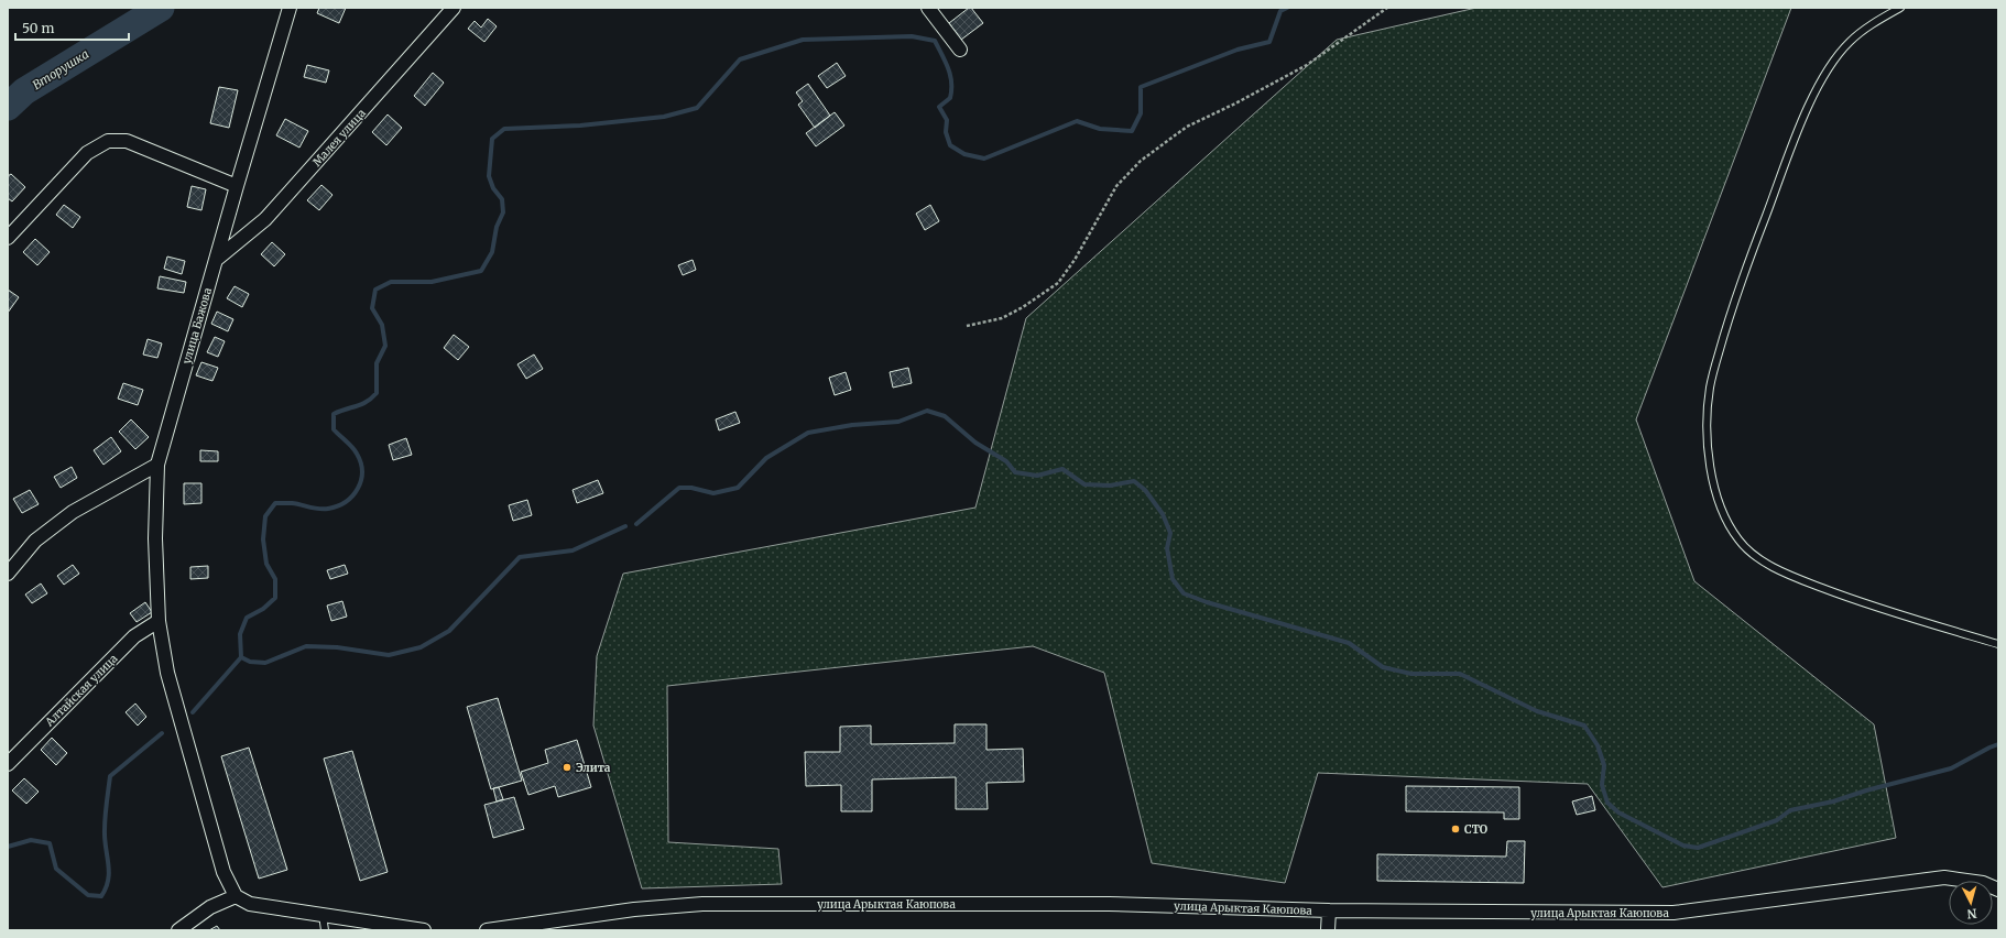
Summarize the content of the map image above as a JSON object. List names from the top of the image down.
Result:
{
  "streets": {
    "street": [
      "Малея улица",
      "улица Бажова",
      "Алтайская улица",
      "улица Арыктая Каюпова"
    ]
  },
  "crossings": [
    ["Малея улица", "улица Бажова"],
    ["улица Бажова", "Алтайская улица"]
  ],
  "water": ["Вторушка"],
  "places": ["Элита", "СТО"],
  "scale_bar": "50 m",
  "north": "bottom"
}
